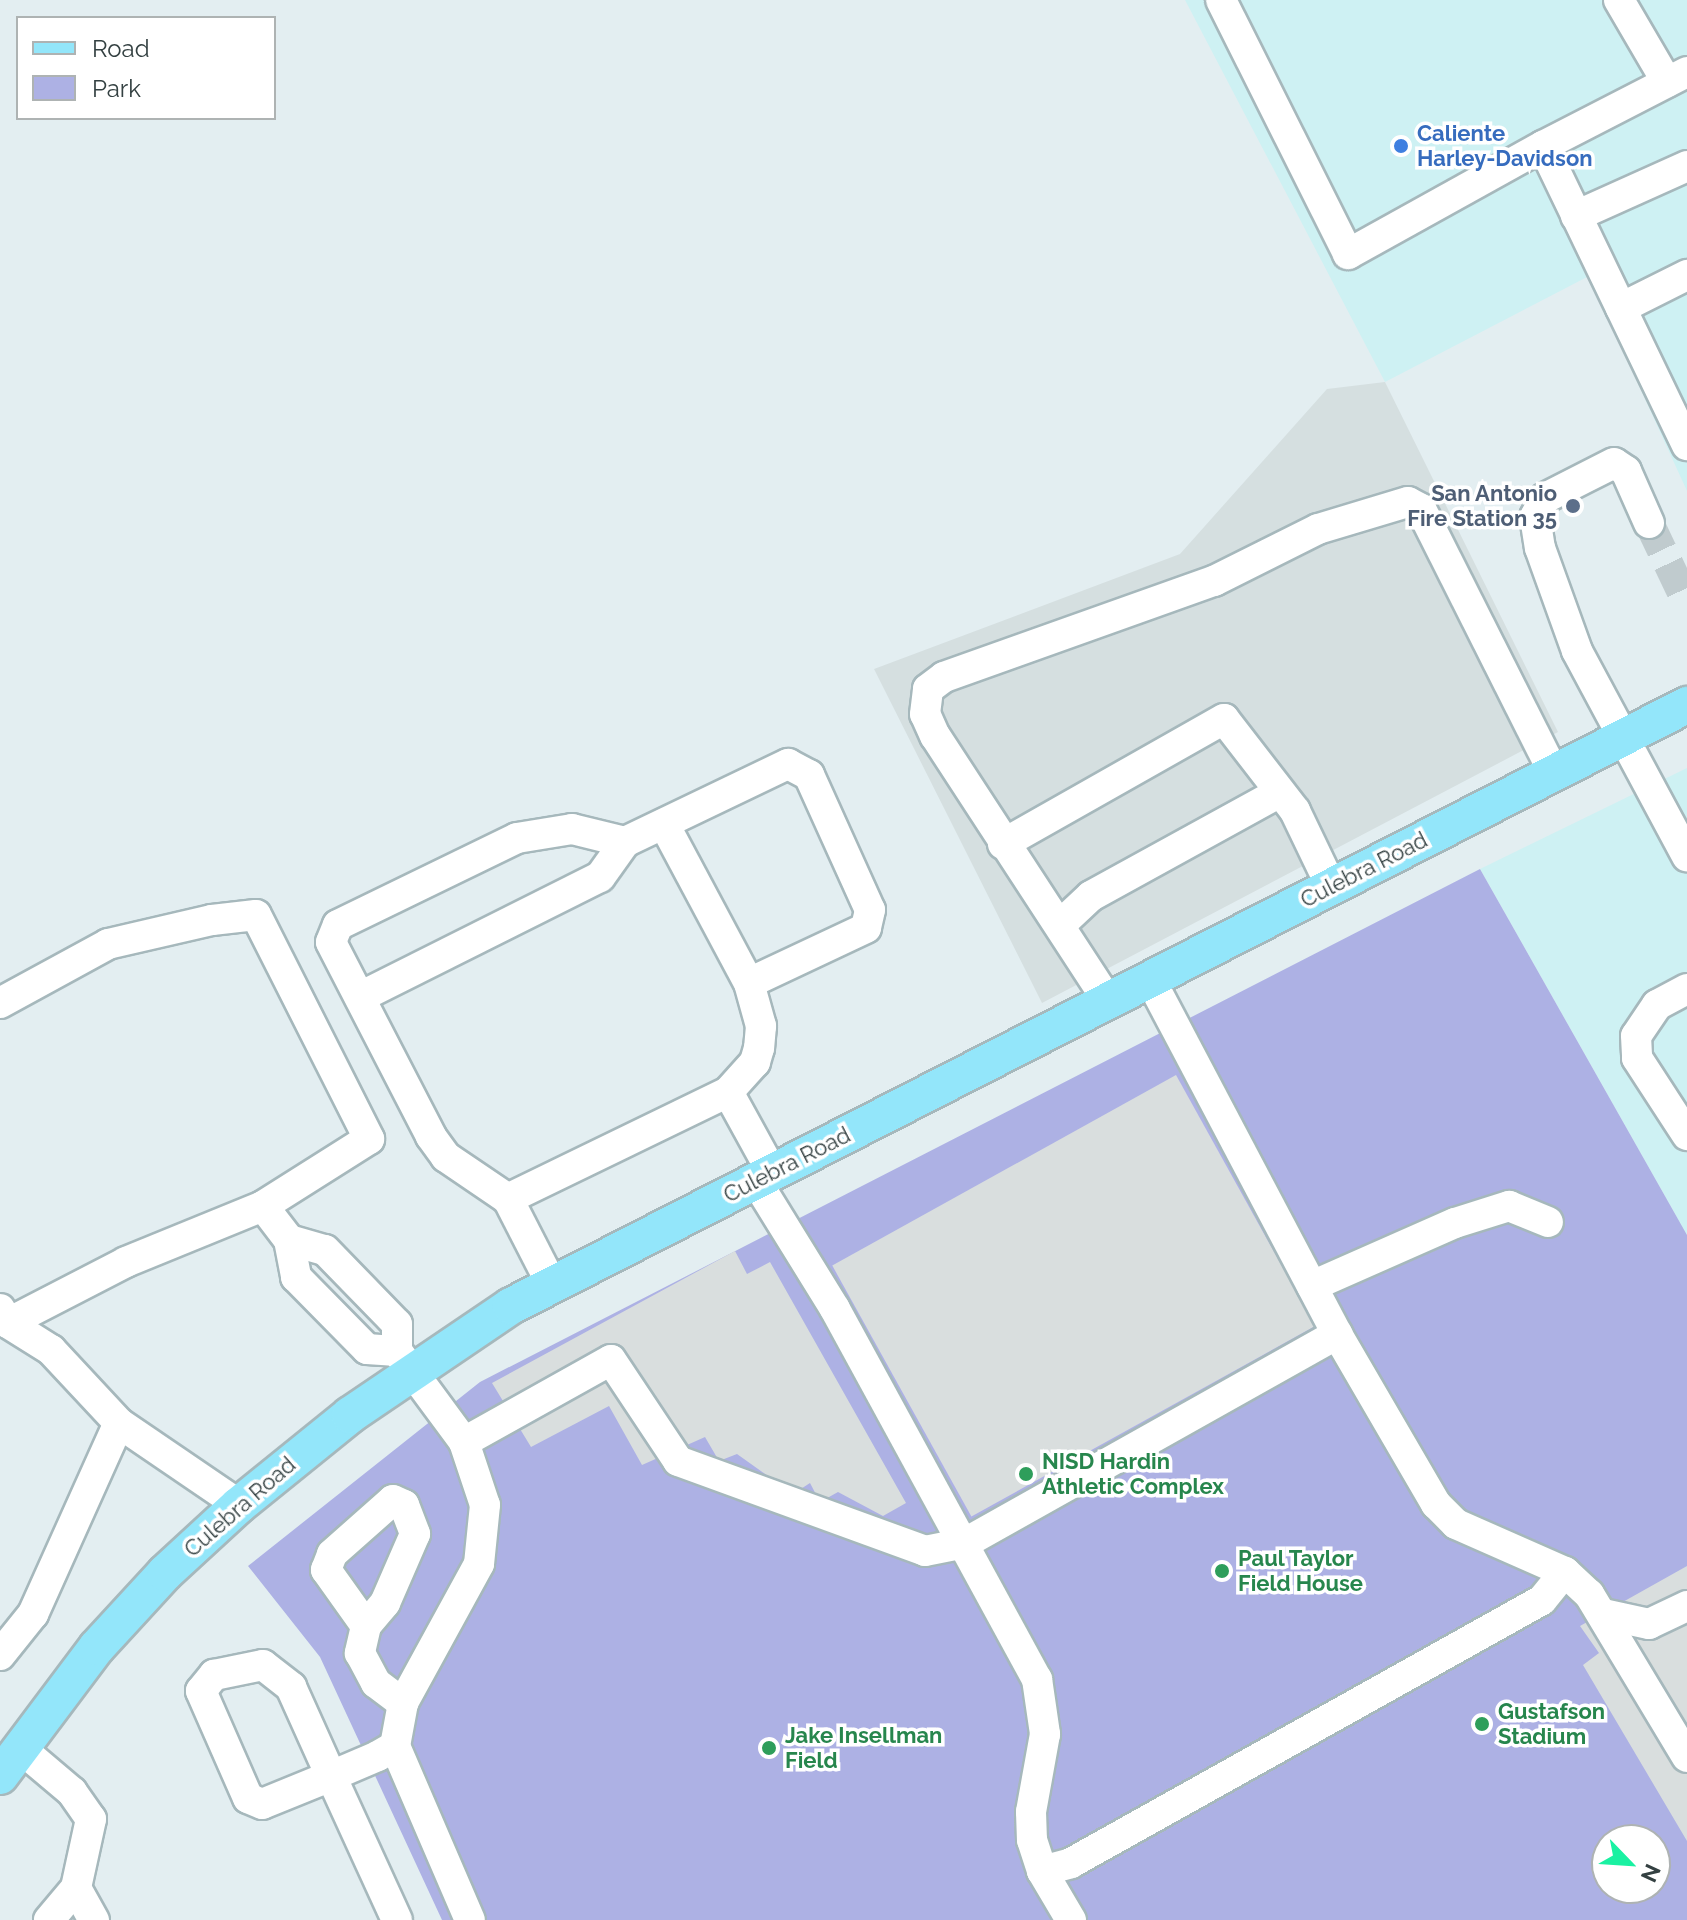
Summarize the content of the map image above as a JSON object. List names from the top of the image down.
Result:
{
  "streets": {
    "main road": ["Culebra Road"]
  },
  "places": [
    "Caliente Harley-Davidson",
    "San Antonio Fire Station 35",
    "NISD Hardin Athletic Complex",
    "Paul Taylor Field House",
    "Gustafson Stadium",
    "Jake Insellman Field"
  ],
  "legend": ["Road", "Park"],
  "north": "bottom right"
}
